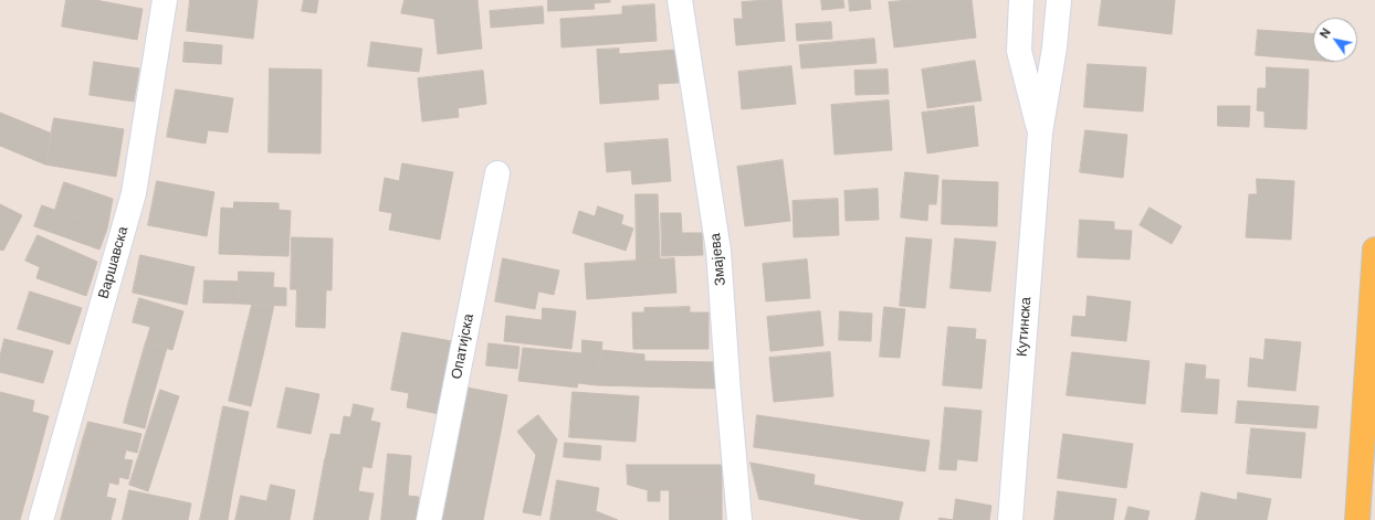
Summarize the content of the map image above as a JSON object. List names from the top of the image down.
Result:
{
  "streets": {
    "street": [
      "Змајева",
      "Варшавска",
      "Кутинска",
      "Опатијска"
    ]
  },
  "north": "top left"
}
